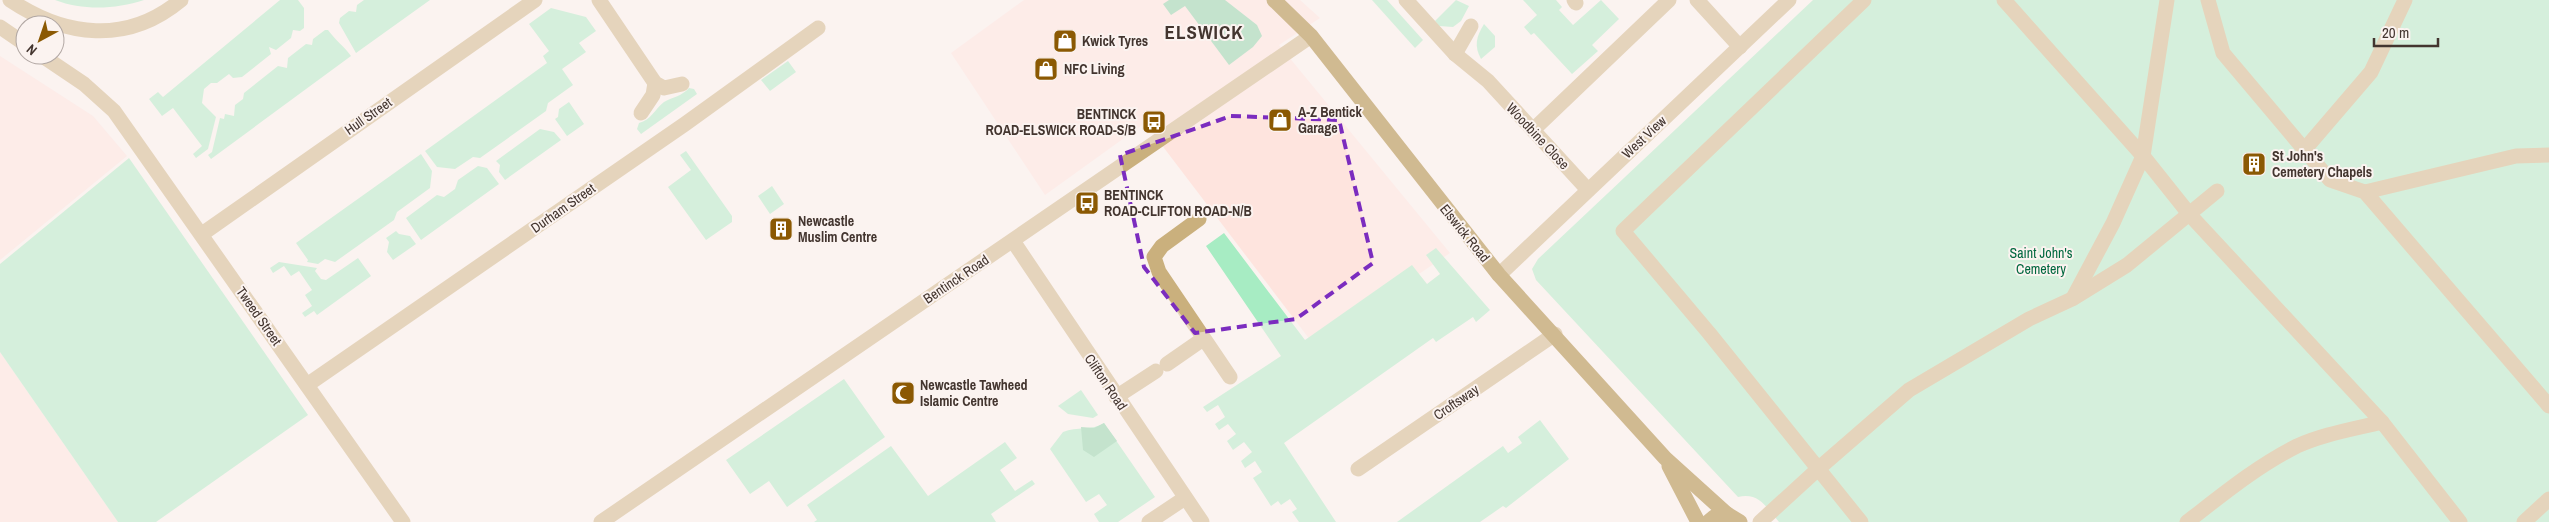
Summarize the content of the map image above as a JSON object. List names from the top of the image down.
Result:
{
  "streets": {
    "main road": ["Elswick Road"],
    "street": [
      "Hull Street",
      "Woodbine Close",
      "West View",
      "Durham Street",
      "Bentinck Road",
      "Tweed Street",
      "Clifton Road",
      "Croftsway"
    ]
  },
  "crossings": [
    ["Hull Street", "Tweed Street"],
    ["Woodbine Close", "West View"],
    ["West View", "Elswick Road"],
    ["Durham Street", "Tweed Street"],
    ["Elswick Road", "Bentinck Road"],
    ["Elswick Road", "Croftsway"],
    ["Bentinck Road", "Clifton Road"]
  ],
  "districts": ["ELSWICK"],
  "parks": ["Saint John's Cemetery"],
  "places": {
    "shop": ["Kwick Tyres", "NFC Living", "A-Z Bentick Garage"],
    "bus stop": ["BENTINCK ROAD-ELSWICK ROAD-S/B", "BENTINCK ROAD-CLIFTON ROAD-N/B"],
    "building": ["St John's Cemetery Chapels", "Newcastle Muslim Centre"],
    "mosque": ["Newcastle Tawheed Islamic Centre"]
  },
  "scale_bar": "20 m",
  "north": "bottom left"
}
